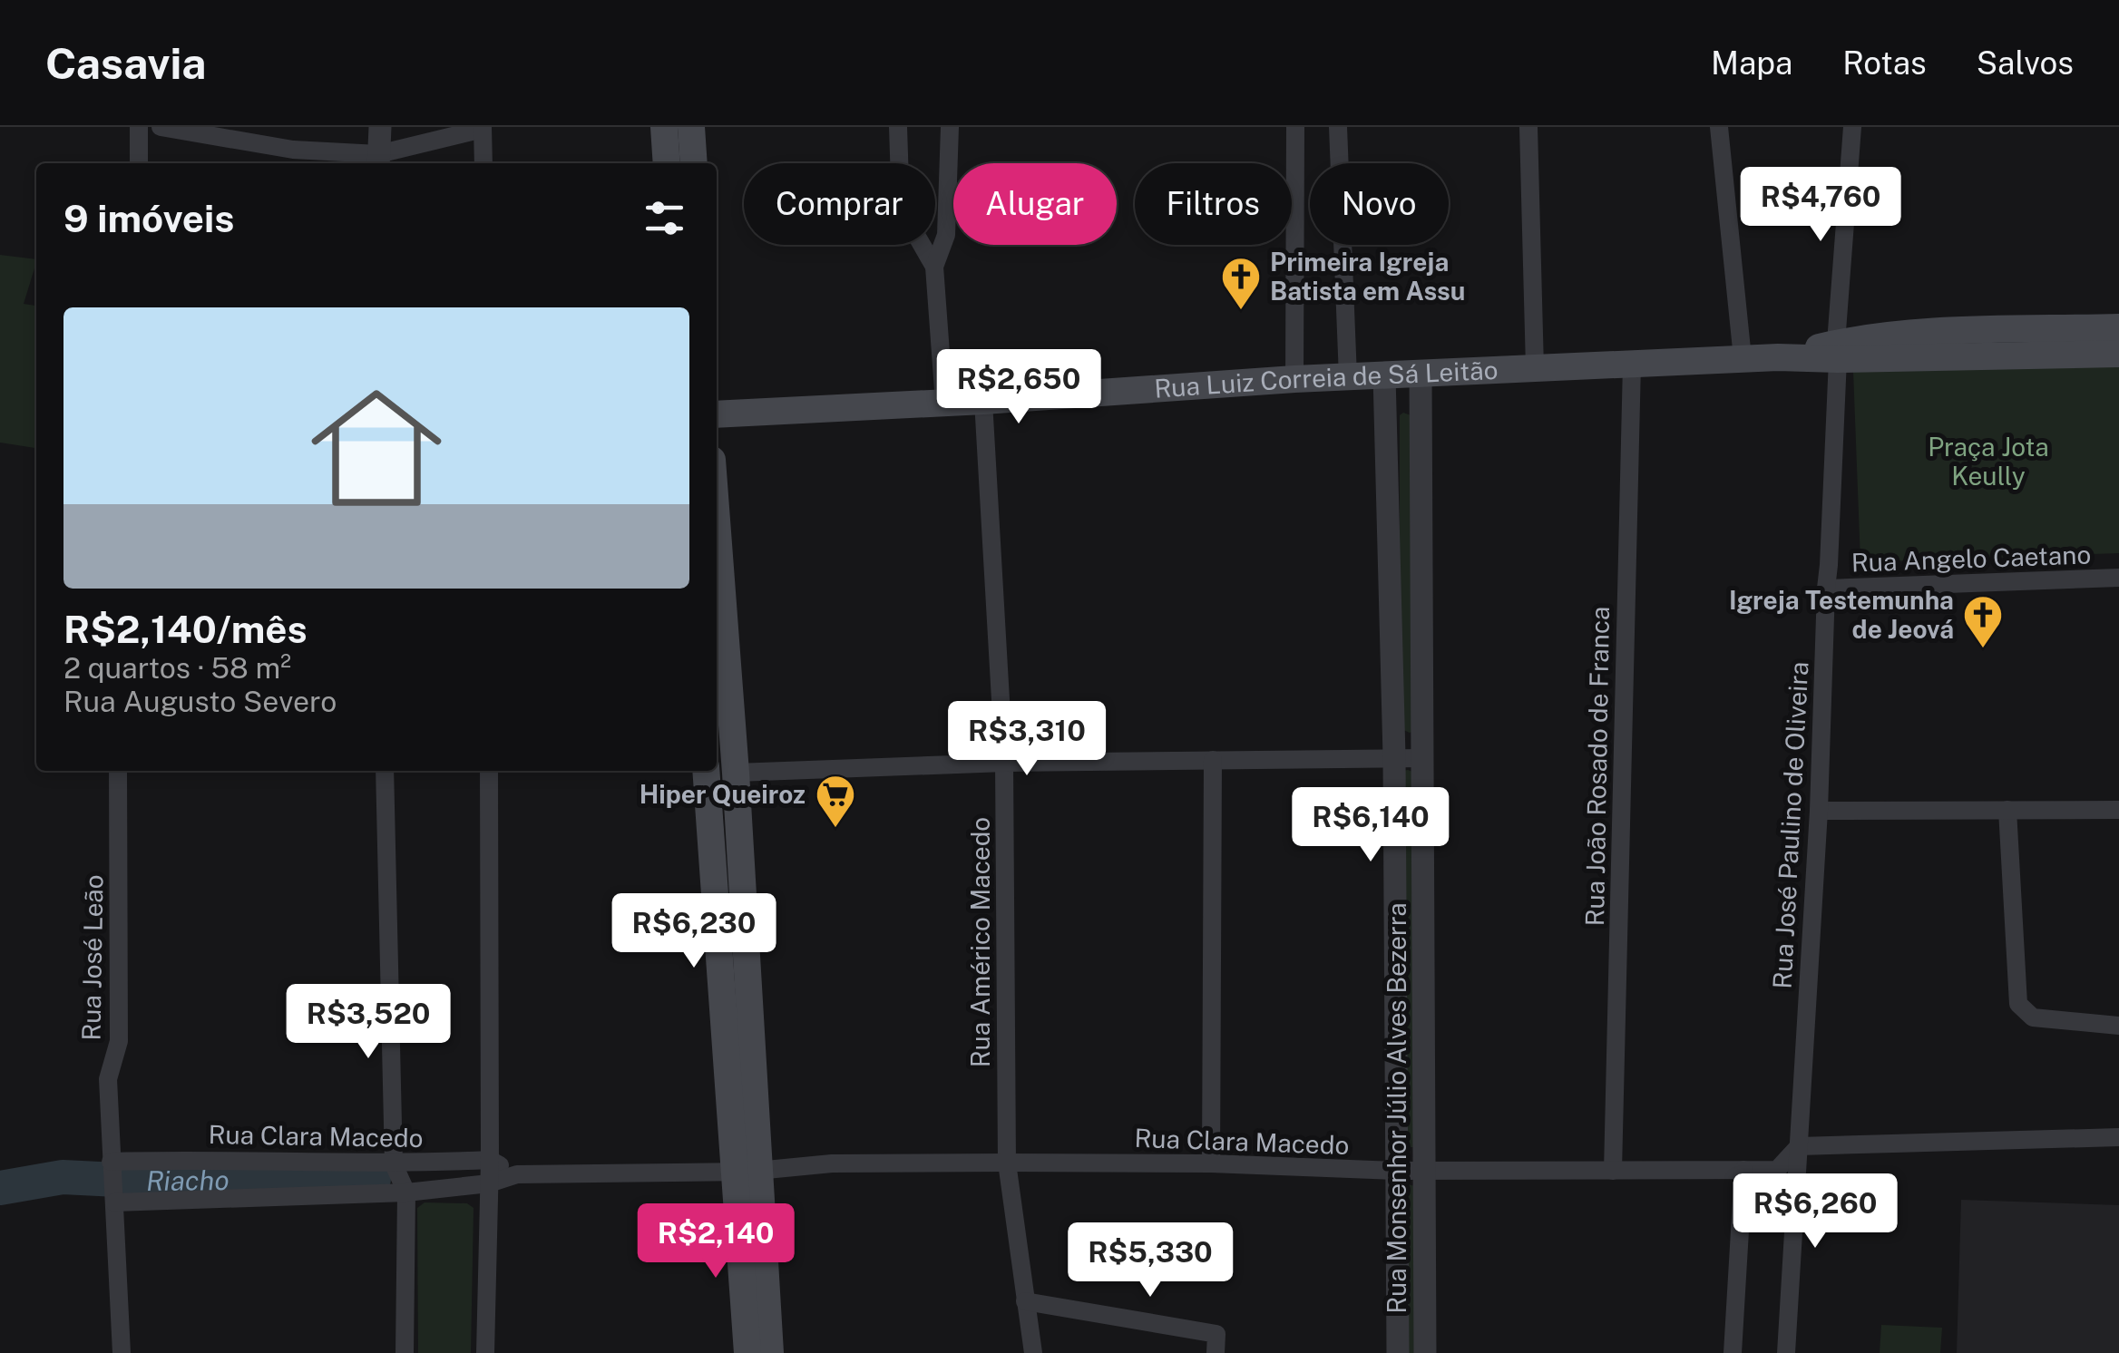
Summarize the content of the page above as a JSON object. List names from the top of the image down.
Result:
{
  "streets": {
    "main road": ["Rua Luiz Correia de Sá Leitão"],
    "street": [
      "Rua Angelo Caetano",
      "Rua João Rosado de Franca",
      "Rua José Paulino de Oliveira",
      "Rua Américo Macedo",
      "Rua José Leão",
      "Rua Monsenhor Júlio Alves Bezerra",
      "Rua Clara Macedo"
    ]
  },
  "crossings": [
    ["Rua Luiz Correia de Sá Leitão", "Rua João Rosado de Franca"],
    ["Rua Luiz Correia de Sá Leitão", "Rua José Paulino de Oliveira"],
    ["Rua Luiz Correia de Sá Leitão", "Rua Américo Macedo"],
    ["Rua Luiz Correia de Sá Leitão", "Rua Monsenhor Júlio Alves Bezerra"],
    ["Rua Angelo Caetano", "Rua José Paulino de Oliveira"],
    ["Rua João Rosado de Franca", "Rua Clara Macedo"],
    ["Rua José Paulino de Oliveira", "Rua Clara Macedo"],
    ["Rua Américo Macedo", "Rua Clara Macedo"],
    ["Rua José Leão", "Rua Clara Macedo"],
    ["Rua Monsenhor Júlio Alves Bezerra", "Rua Clara Macedo"]
  ],
  "water": ["Riacho"],
  "parks": ["Praça Jota Keully"],
  "places": {
    "church": ["Primeira Igreja Batista em Assu", "Igreja Testemunha de Jeová"],
    "supermarket": ["Hiper Queiroz"]
  },
  "page": {
    "header": "Casavia",
    "nav": ["Mapa", "Rotas", "Salvos"],
    "chip": [
      "Comprar",
      "Alugar",
      "Filtros",
      "Novo"
    ],
    "heading": "9 imóveis",
    "price": [
      "R$4,760",
      "R$2,650",
      "R$3,310",
      "R$6,140",
      "R$6,230",
      "R$3,520",
      "R$6,260",
      "R$2,140",
      "R$5,330"
    ],
    "list": [
      {
        "name": "R$2,140/mês",
        "note": "2 quartos · 58 m² · Rua Augusto Severo"
      }
    ]
  }
}
